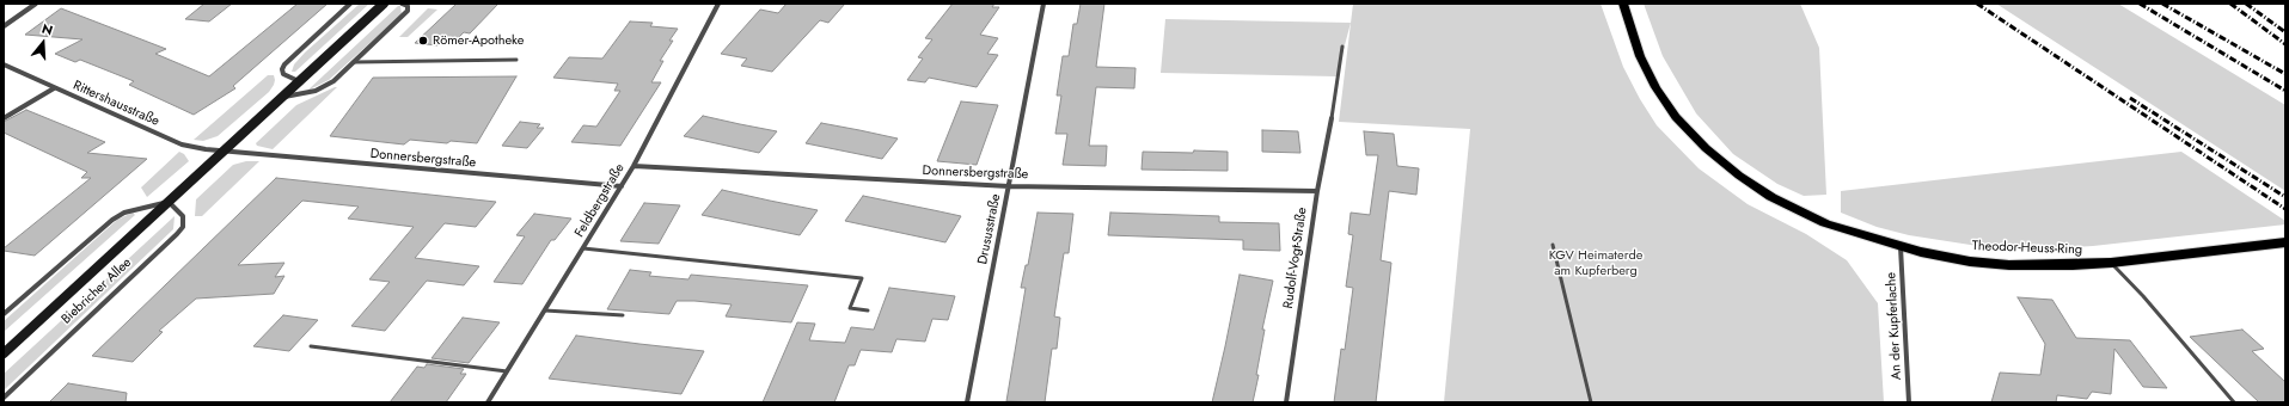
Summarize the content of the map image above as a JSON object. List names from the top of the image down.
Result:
{
  "streets": {
    "main road": ["Theodor-Heuss-Ring", "Biebricher Allee"],
    "street": [
      "Rittershausstraße",
      "Donnersbergstraße",
      "Feldbergstraße",
      "Drususstraße",
      "Rudolf-Vogt-Straße",
      "An der Kupferlache"
    ]
  },
  "crossings": [
    ["Rittershausstraße", "Donnersbergstraße"],
    ["Rittershausstraße", "Biebricher Allee"],
    ["Donnersbergstraße", "Feldbergstraße"],
    ["Donnersbergstraße", "Drususstraße"],
    ["Donnersbergstraße", "Rudolf-Vogt-Straße"],
    ["Donnersbergstraße", "Biebricher Allee"],
    ["Theodor-Heuss-Ring", "An der Kupferlache"]
  ],
  "parks": ["KGV Heimaterde am Kupferberg"],
  "places": ["Römer-Apotheke"],
  "north": "top"
}
